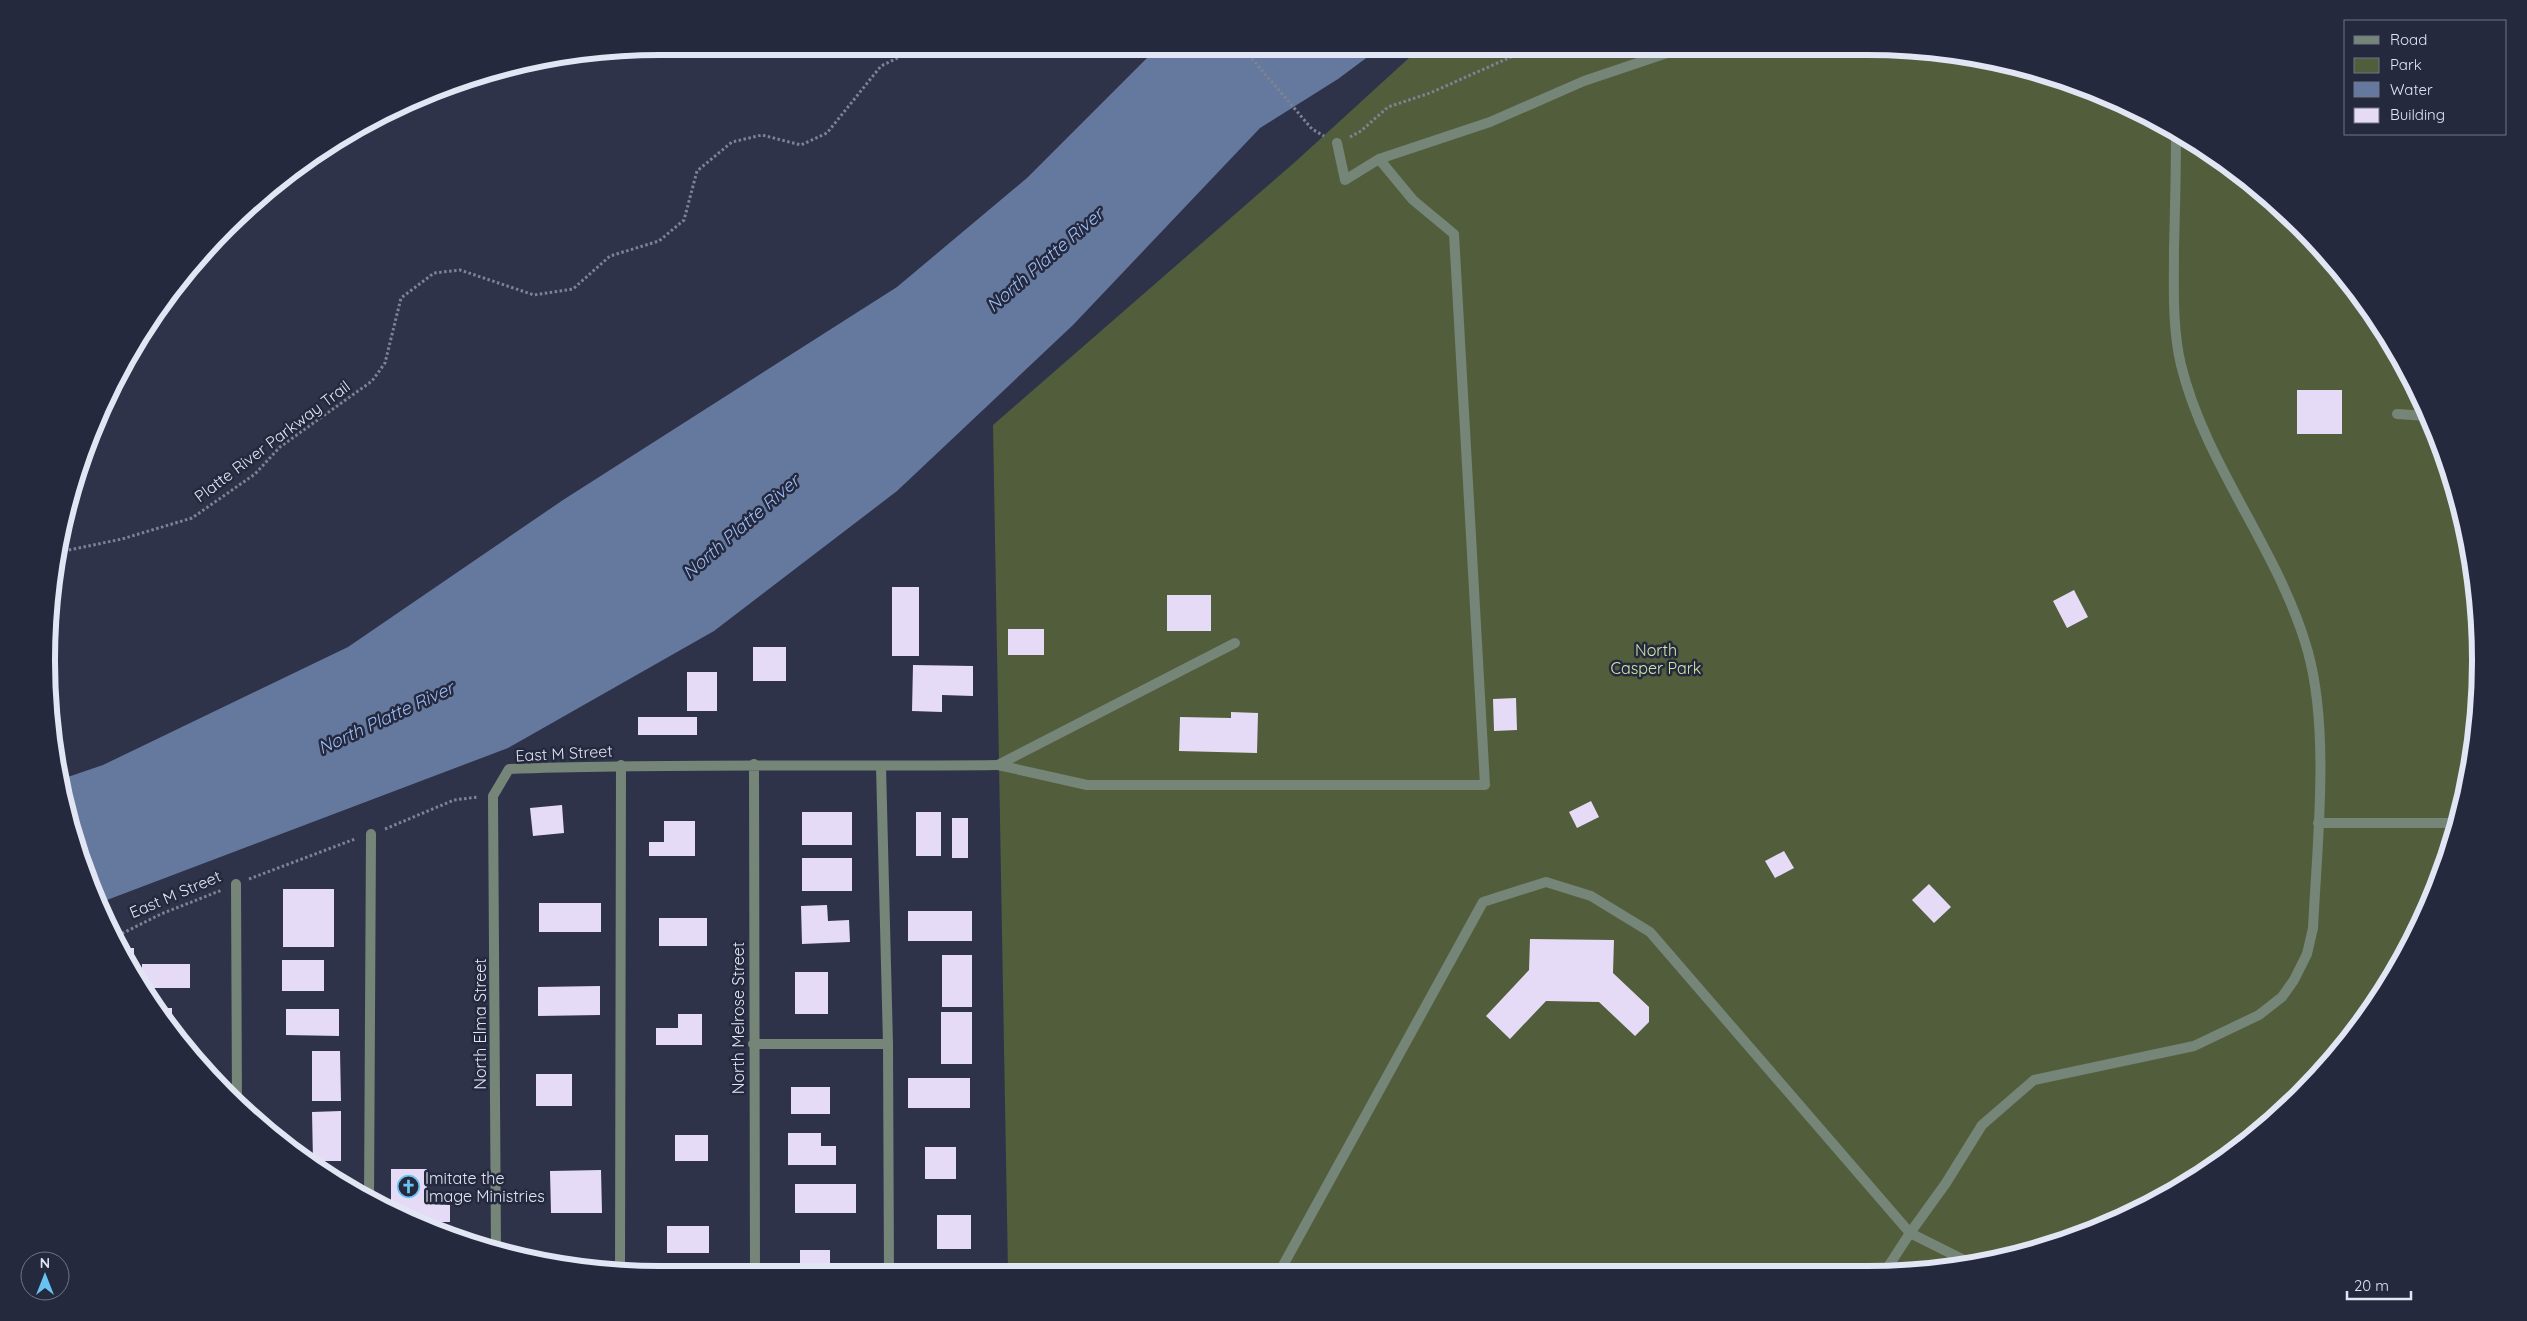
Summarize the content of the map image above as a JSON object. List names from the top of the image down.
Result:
{
  "streets": {
    "street": ["East M Street", "North Melrose Street", "North Elma Street"],
    "path": ["Platte River Parkway Trail"]
  },
  "crossings": [
    ["East M Street", "North Melrose Street"],
    ["East M Street", "North Elma Street"]
  ],
  "water": ["North Platte River"],
  "parks": ["North Casper Park"],
  "places": {
    "church": ["Imitate the Image Ministries"]
  },
  "legend": [
    "Road",
    "Park",
    "Water",
    "Building"
  ],
  "scale_bar": "20 m",
  "north": "top"
}
